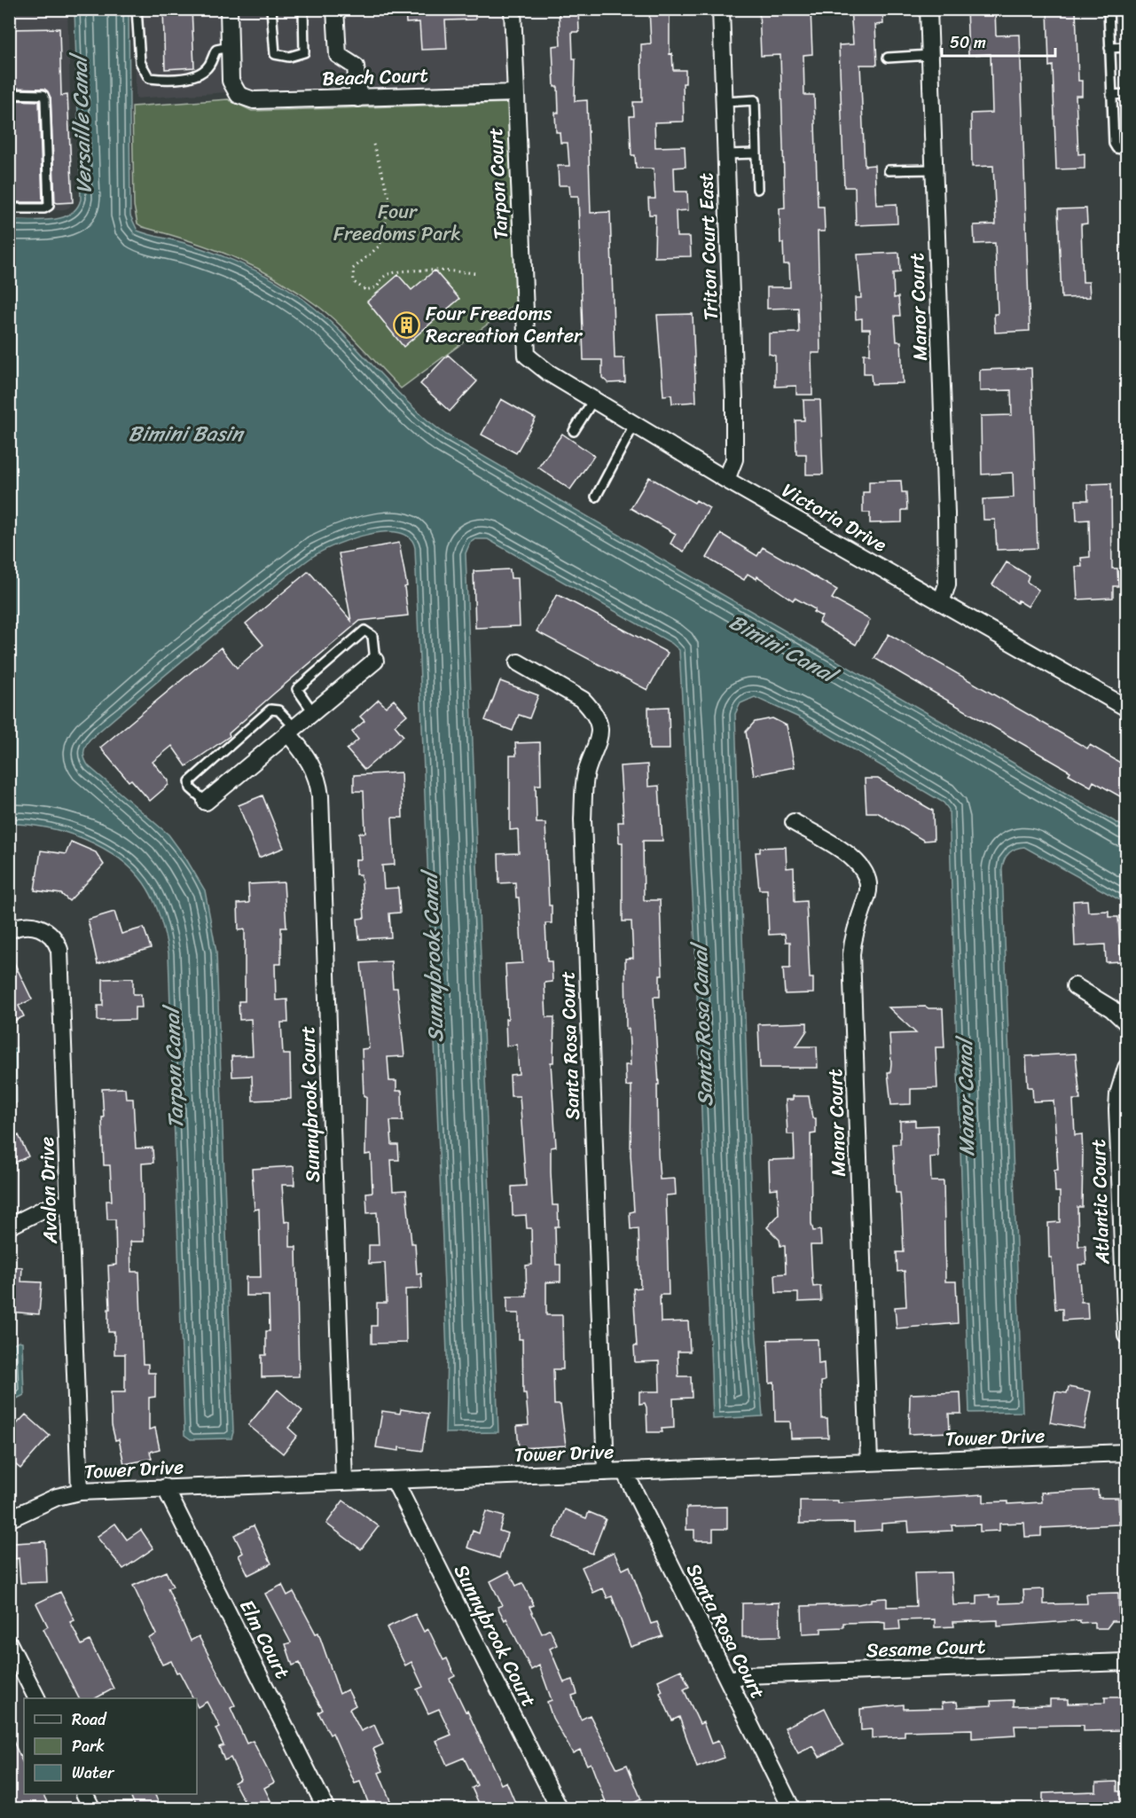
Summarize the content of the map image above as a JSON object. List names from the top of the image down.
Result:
{
  "streets": {
    "street": [
      "Beach Court",
      "Tarpon Court",
      "Triton Court East",
      "Manor Court",
      "Victoria Drive",
      "Santa Rosa Court",
      "Sunnybrook Court",
      "Avalon Drive",
      "Atlantic Court",
      "Tower Drive",
      "Elm Court",
      "Sesame Court"
    ]
  },
  "crossings": [
    ["Beach Court", "Tarpon Court"],
    ["Tarpon Court", "Victoria Drive"],
    ["Triton Court East", "Victoria Drive"],
    ["Manor Court", "Victoria Drive"],
    ["Manor Court", "Tower Drive"],
    ["Santa Rosa Court", "Tower Drive"],
    ["Santa Rosa Court", "Sesame Court"],
    ["Sunnybrook Court", "Tower Drive"],
    ["Avalon Drive", "Tower Drive"],
    ["Tower Drive", "Elm Court"]
  ],
  "water": [
    "Versaille Canal",
    "Bimini Basin",
    "Bimini Canal",
    "Sunnybrook Canal",
    "Santa Rosa Canal",
    "Tarpon Canal",
    "Manor Canal"
  ],
  "parks": ["Four Freedoms Park"],
  "places": {
    "building": ["Four Freedoms Recreation Center"]
  },
  "legend": ["Road", "Park", "Water"],
  "scale_bar": "50 m"
}
